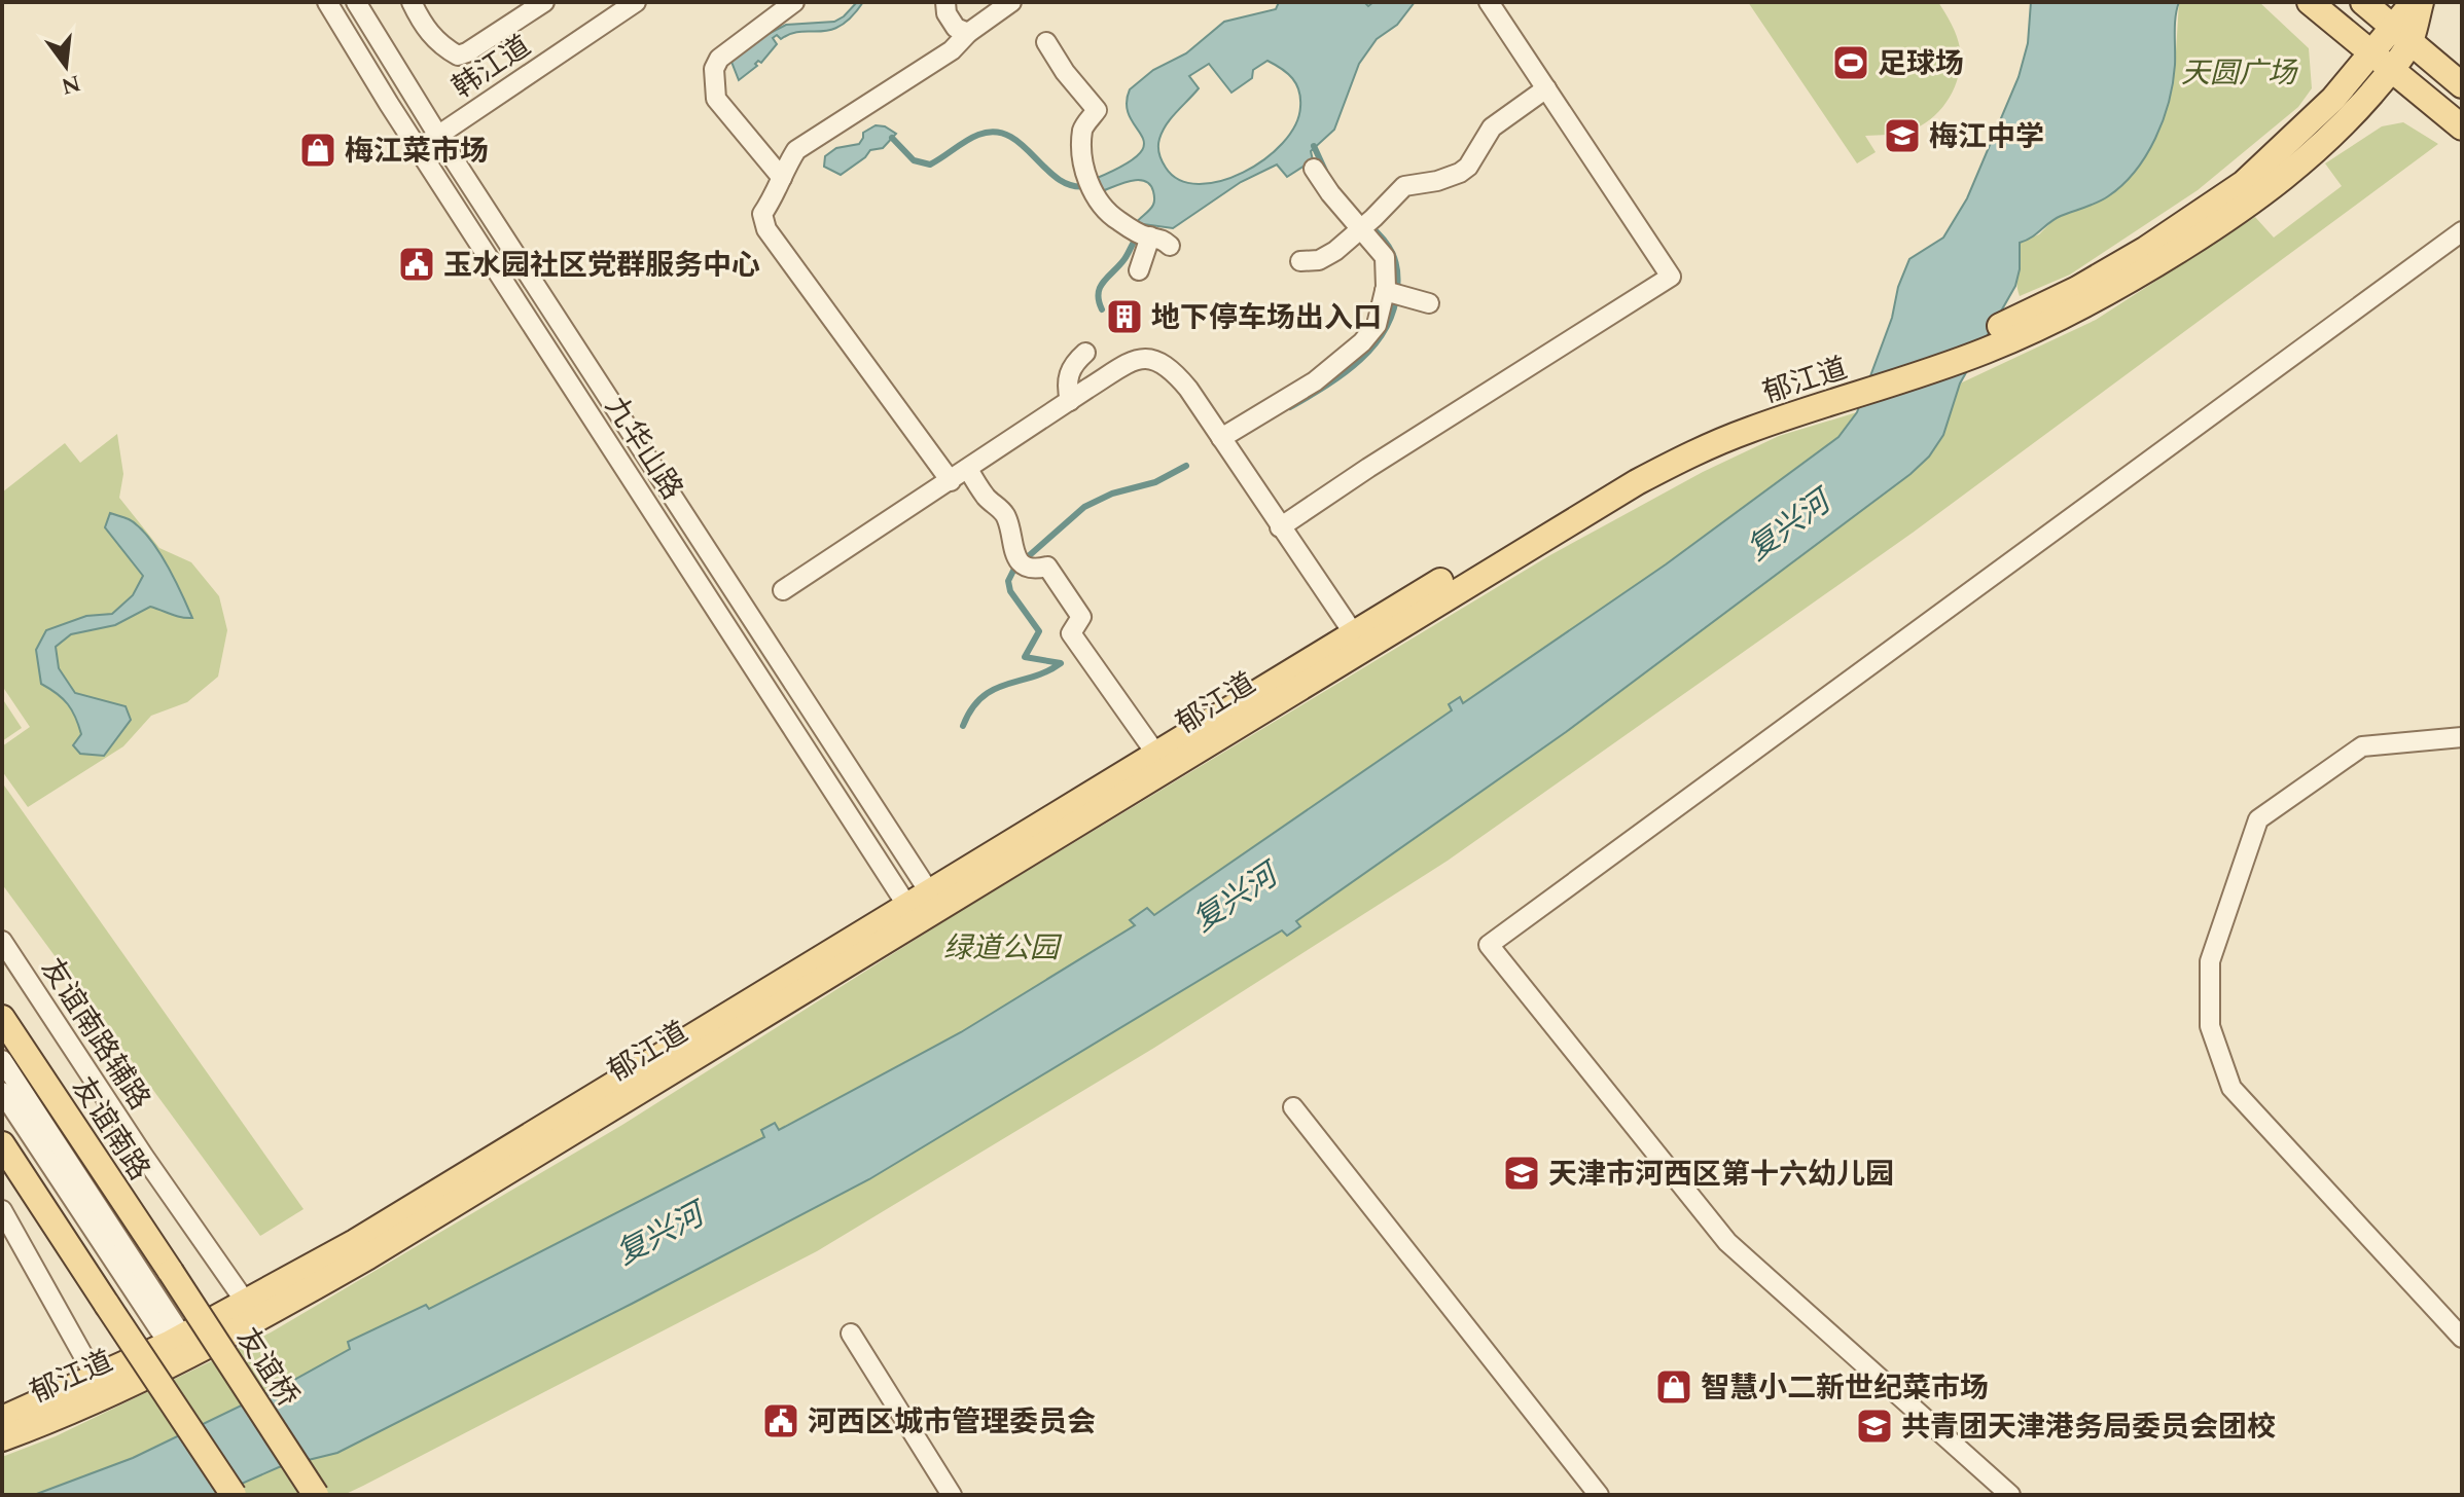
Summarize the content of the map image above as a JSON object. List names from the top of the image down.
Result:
{
  "streets": {
    "main road": ["郁江道", "友谊南路", "友谊桥"],
    "street": ["韩江道", "九华山路", "友谊南路辅路"]
  },
  "crossings": [
    ["韩江道", "九华山路"],
    ["郁江道", "九华山路"],
    ["郁江道", "友谊南路辅路"],
    ["友谊南路", "友谊桥"]
  ],
  "water": ["复兴河"],
  "parks": ["天圆广场", "绿道公园"],
  "places": {
    "sports": ["足球场"],
    "school or university": ["梅江中学", "天津市河西区第十六幼儿园", "共青团天津港务局委员会团校"],
    "shop": ["梅江菜市场", "智慧小二新世纪菜市场"],
    "public building": ["玉水园社区党群服务中心", "河西区城市管理委员会"],
    "building": ["地下停车场出入口"]
  },
  "north": "bottom"
}
